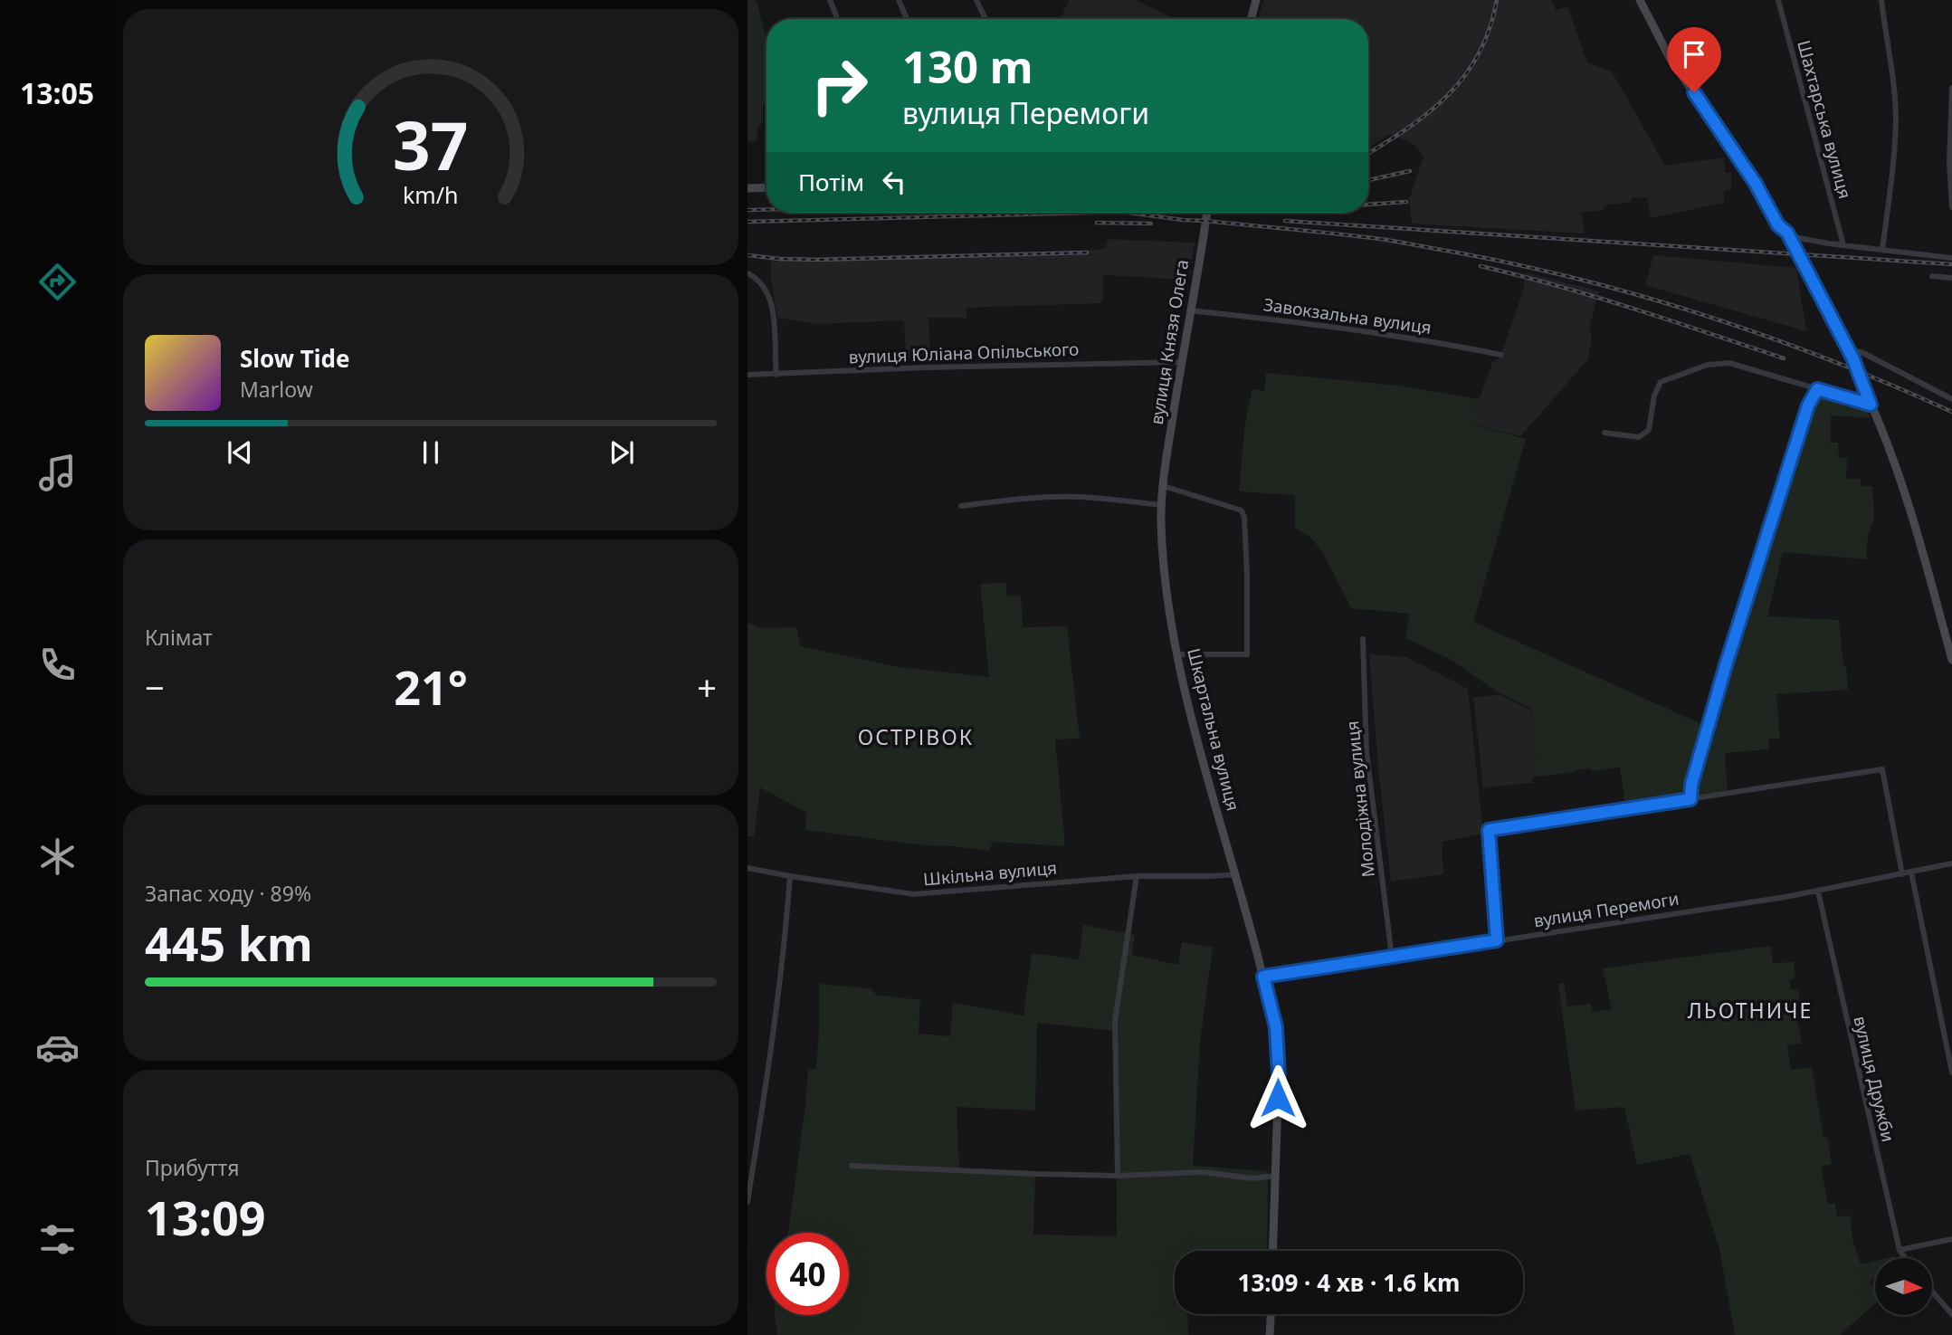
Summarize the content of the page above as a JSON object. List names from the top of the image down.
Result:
{
  "streets": {
    "street": [
      "Шахтарська вулиця",
      "Завокзальна вулиця",
      "вулиця Князя Олега",
      "вулиця Юліана Опільського",
      "Шкартальна вулиця",
      "Молодіжна вулиця",
      "Шкільна вулиця",
      "вулиця Перемоги",
      "вулиця Дружби"
    ]
  },
  "crossings": [
    ["Завокзальна вулиця", "вулиця Князя Олега"],
    ["вулиця Князя Олега", "вулиця Юліана Опільського"],
    ["вулиця Князя Олега", "Шкартальна вулиця"],
    ["Шкартальна вулиця", "Шкільна вулиця"],
    ["Шкартальна вулиця", "вулиця Перемоги"],
    ["Молодіжна вулиця", "вулиця Перемоги"],
    ["вулиця Перемоги", "вулиця Дружби"]
  ],
  "districts": ["ОСТРІВОК", "ЛЬОТНИЧЕ"],
  "north": "right",
  "page": {
    "tabs": "13:05",
    "turn": ["130 m", "вулиця Перемоги"],
    "then": "Потім",
    "song": ["Slow Tide", "Marlow"],
    "tile": [
      "Клімат",
      ["Запас ходу · 89%", "445 km"],
      ["Прибуття", "13:09"]
    ],
    "heat": ["−", "21°", "+"],
    "limit": "40",
    "trip": "13:09 · 4 хв · 1.6 km",
    "gauge": ["37", "km/h"]
  }
}
